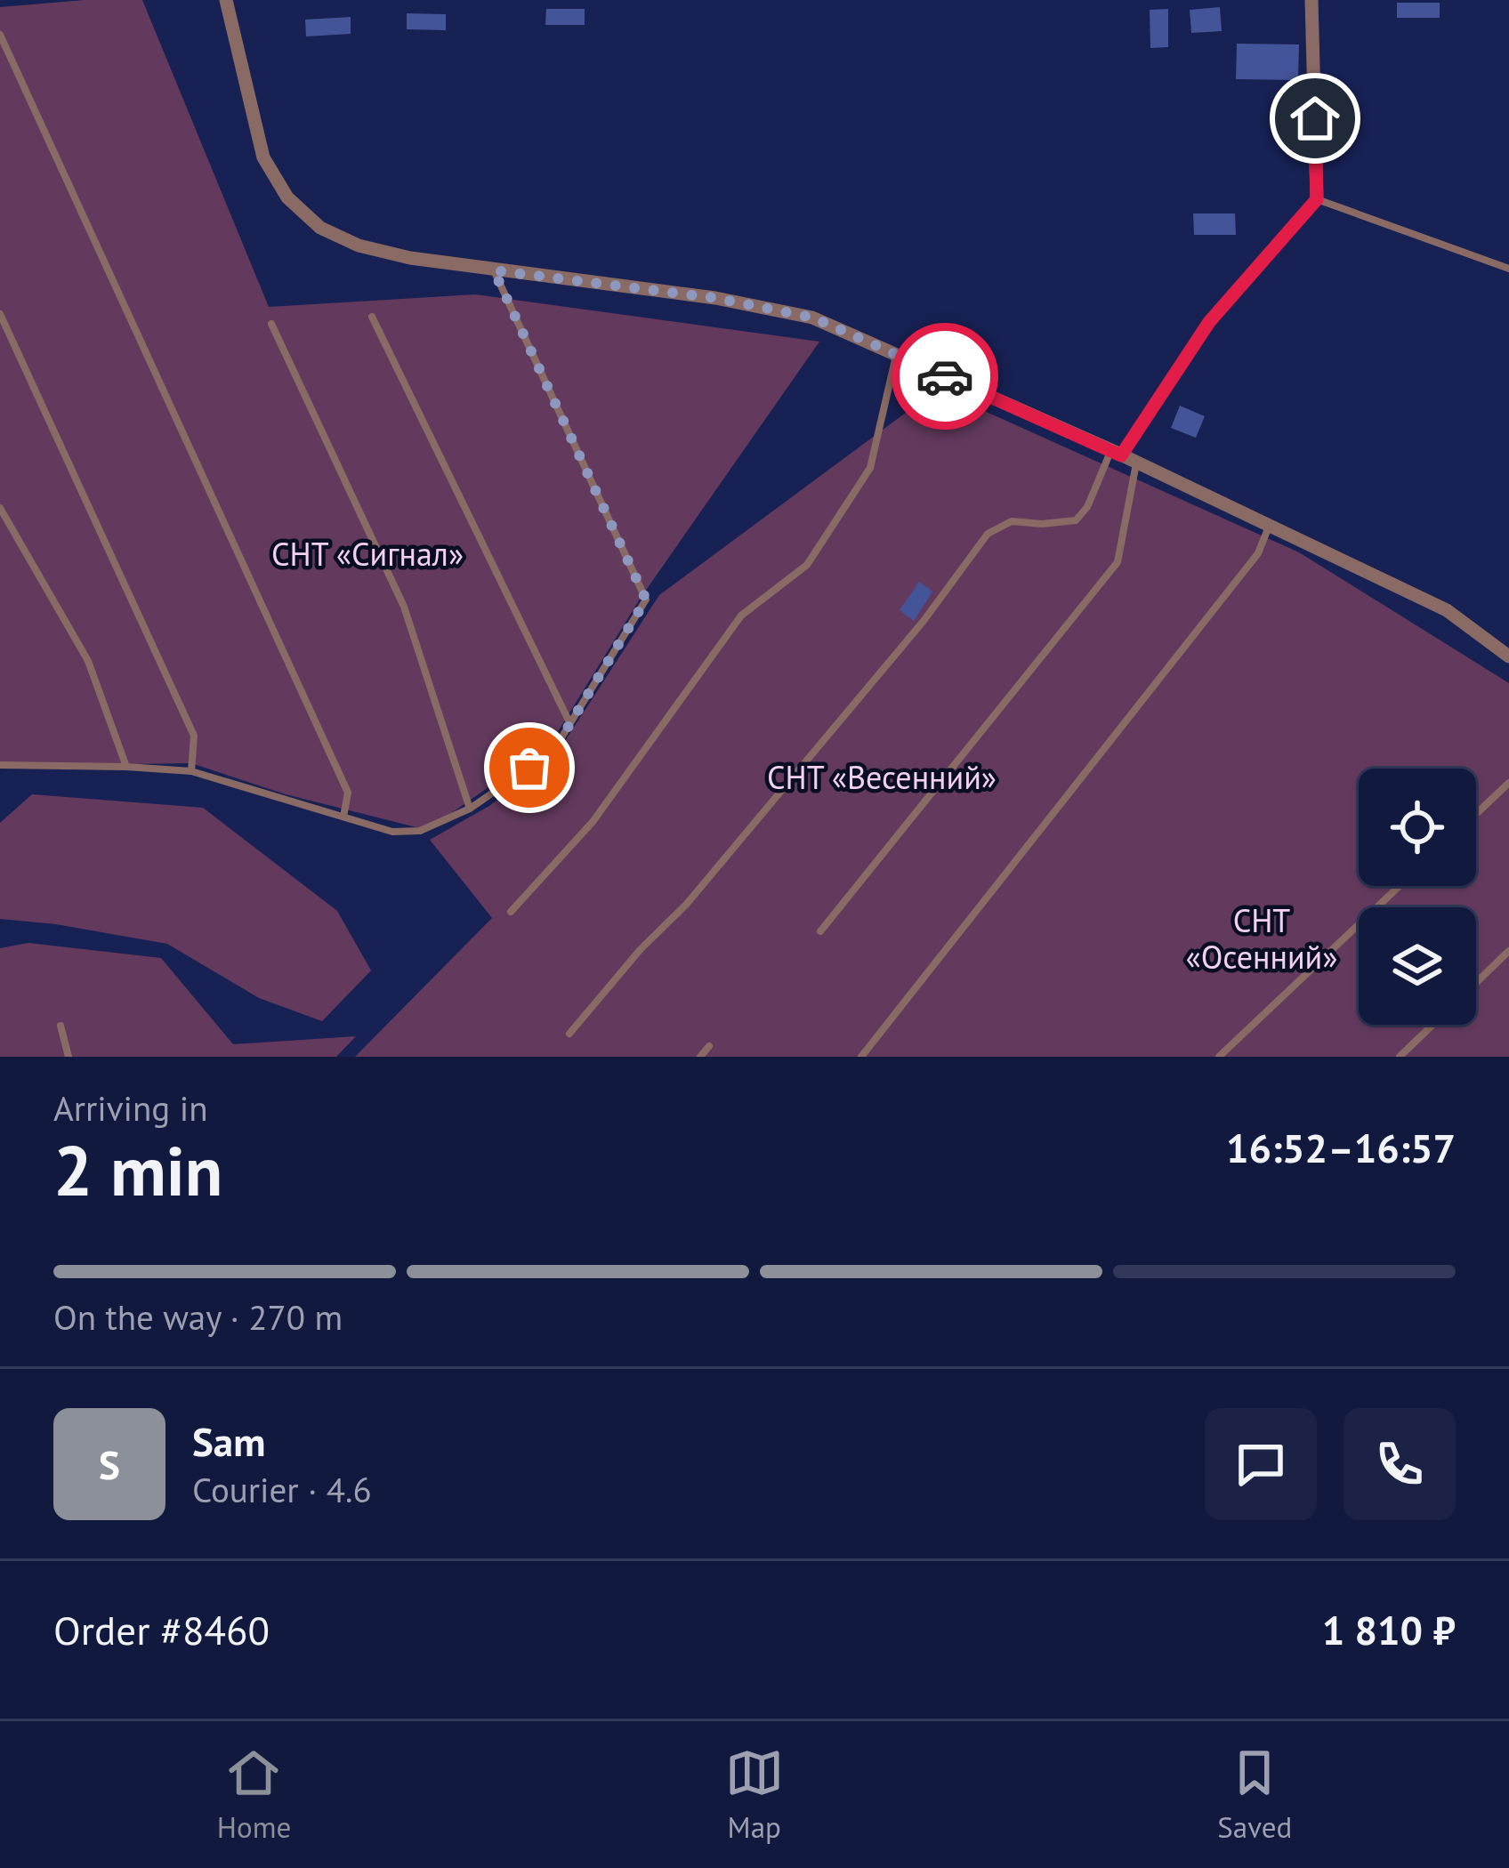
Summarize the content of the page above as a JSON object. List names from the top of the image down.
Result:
{
  "parks": ["СНТ «Сигнал»", "СНТ «Весенний»", "СНТ «Осенний»"],
  "page": {
    "heading": ["2 min", "Arriving in", "16:52–16:57"],
    "panel": [
      "Sam",
      "Courier · 4.6",
      "Order #8460",
      "1 810 ₽"
    ],
    "bar": "On the way · 270 m",
    "round": "S",
    "tabs": ["Home", "Map", "Saved"]
  }
}
